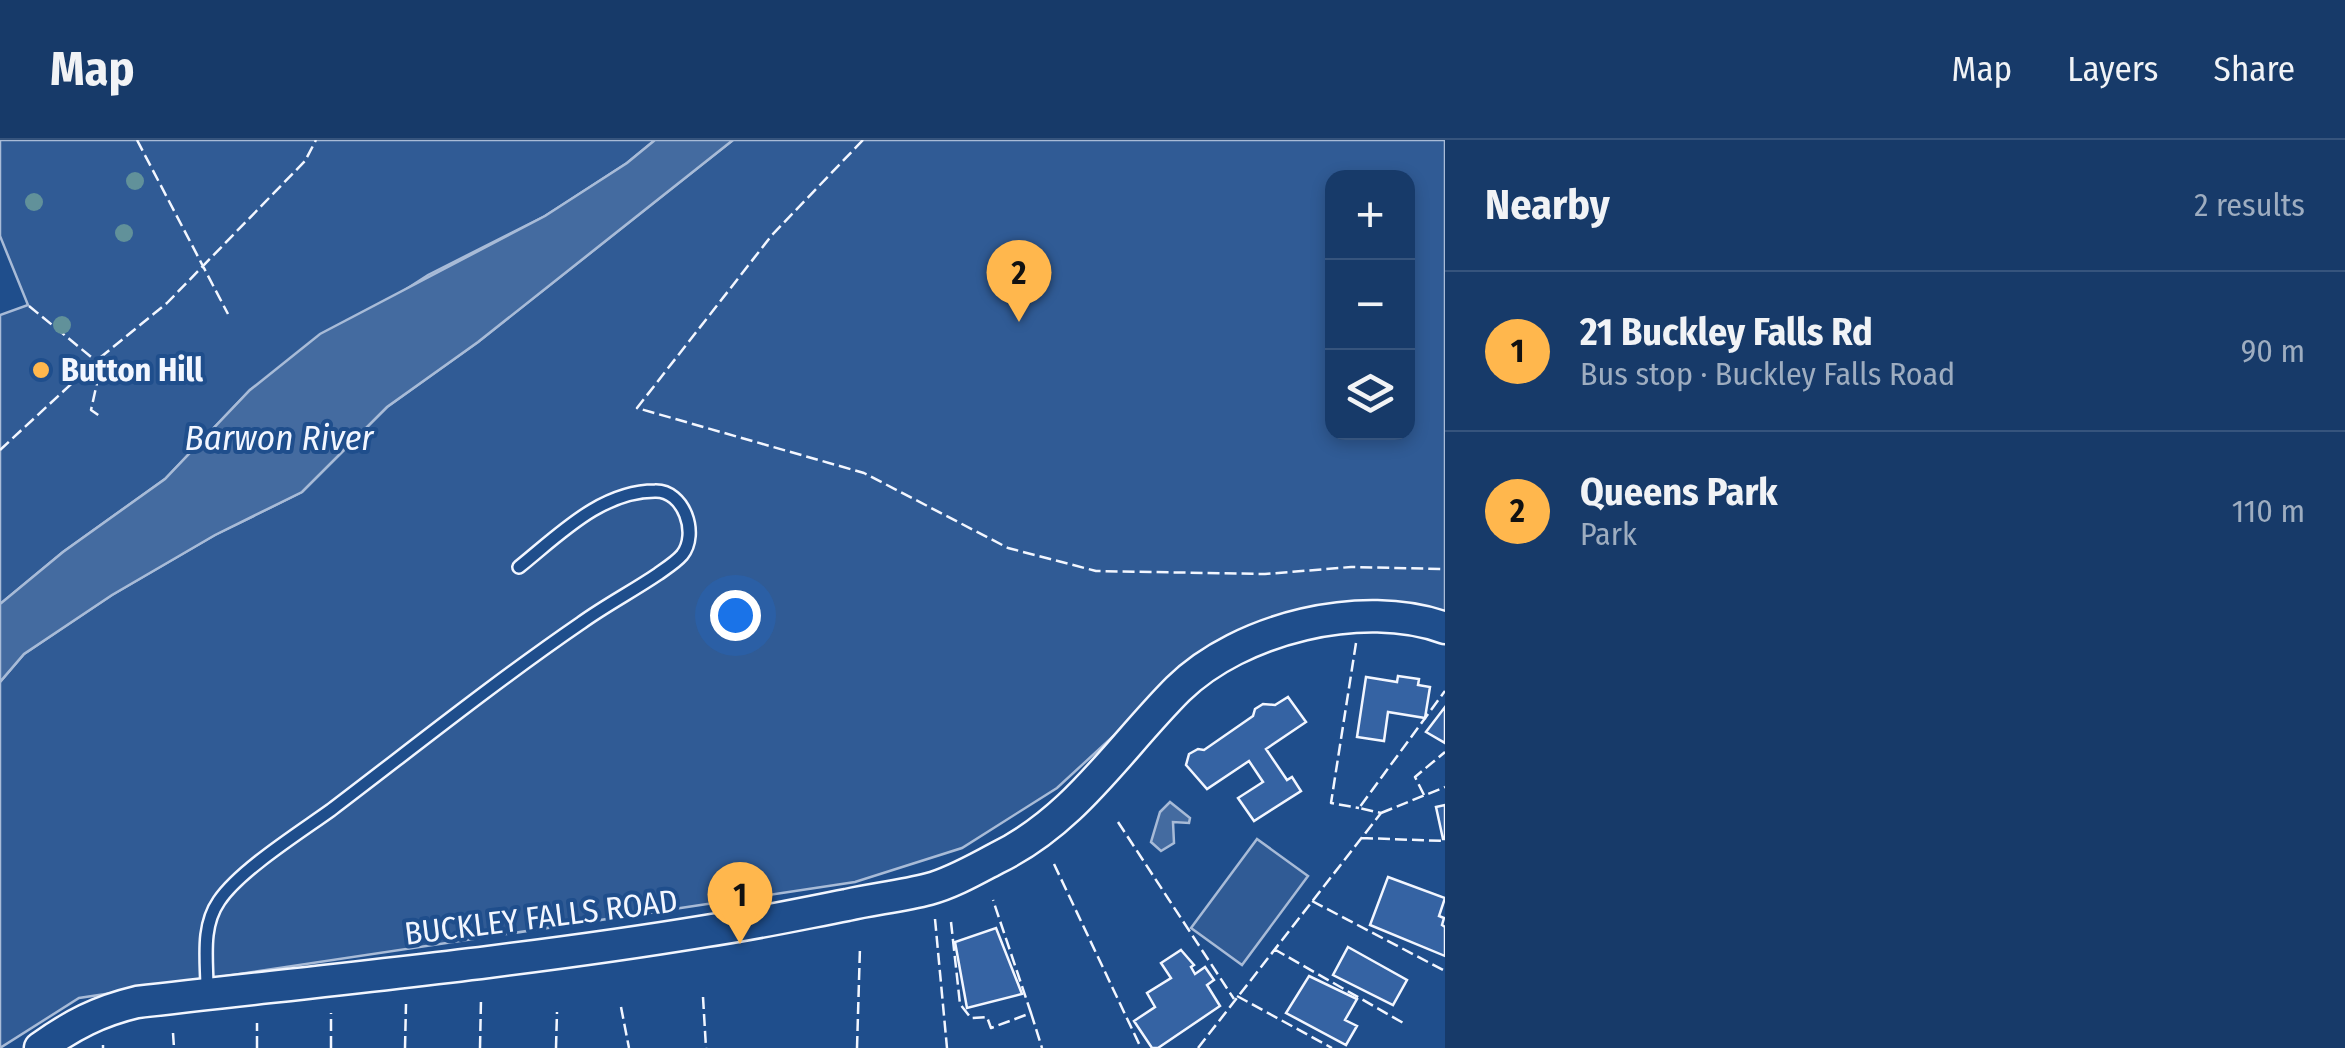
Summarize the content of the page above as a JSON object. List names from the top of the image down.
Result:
{
  "streets": {
    "street": ["BUCKLEY FALLS ROAD"]
  },
  "water": ["Barwon River"],
  "places": ["Button Hill"],
  "page": {
    "header": "Map",
    "nav": ["Map", "Layers", "Share"],
    "heading": ["Nearby", "2 results"],
    "map_buttons": ["+", "−"],
    "pins": ["2", "1"],
    "list": [
      {
        "mark": "1",
        "name": "21 Buckley Falls Rd",
        "note": "Bus stop · Buckley Falls Road",
        "value": "90 m"
      },
      {
        "mark": "2",
        "name": "Queens Park",
        "note": "Park",
        "value": "110 m"
      }
    ]
  }
}
